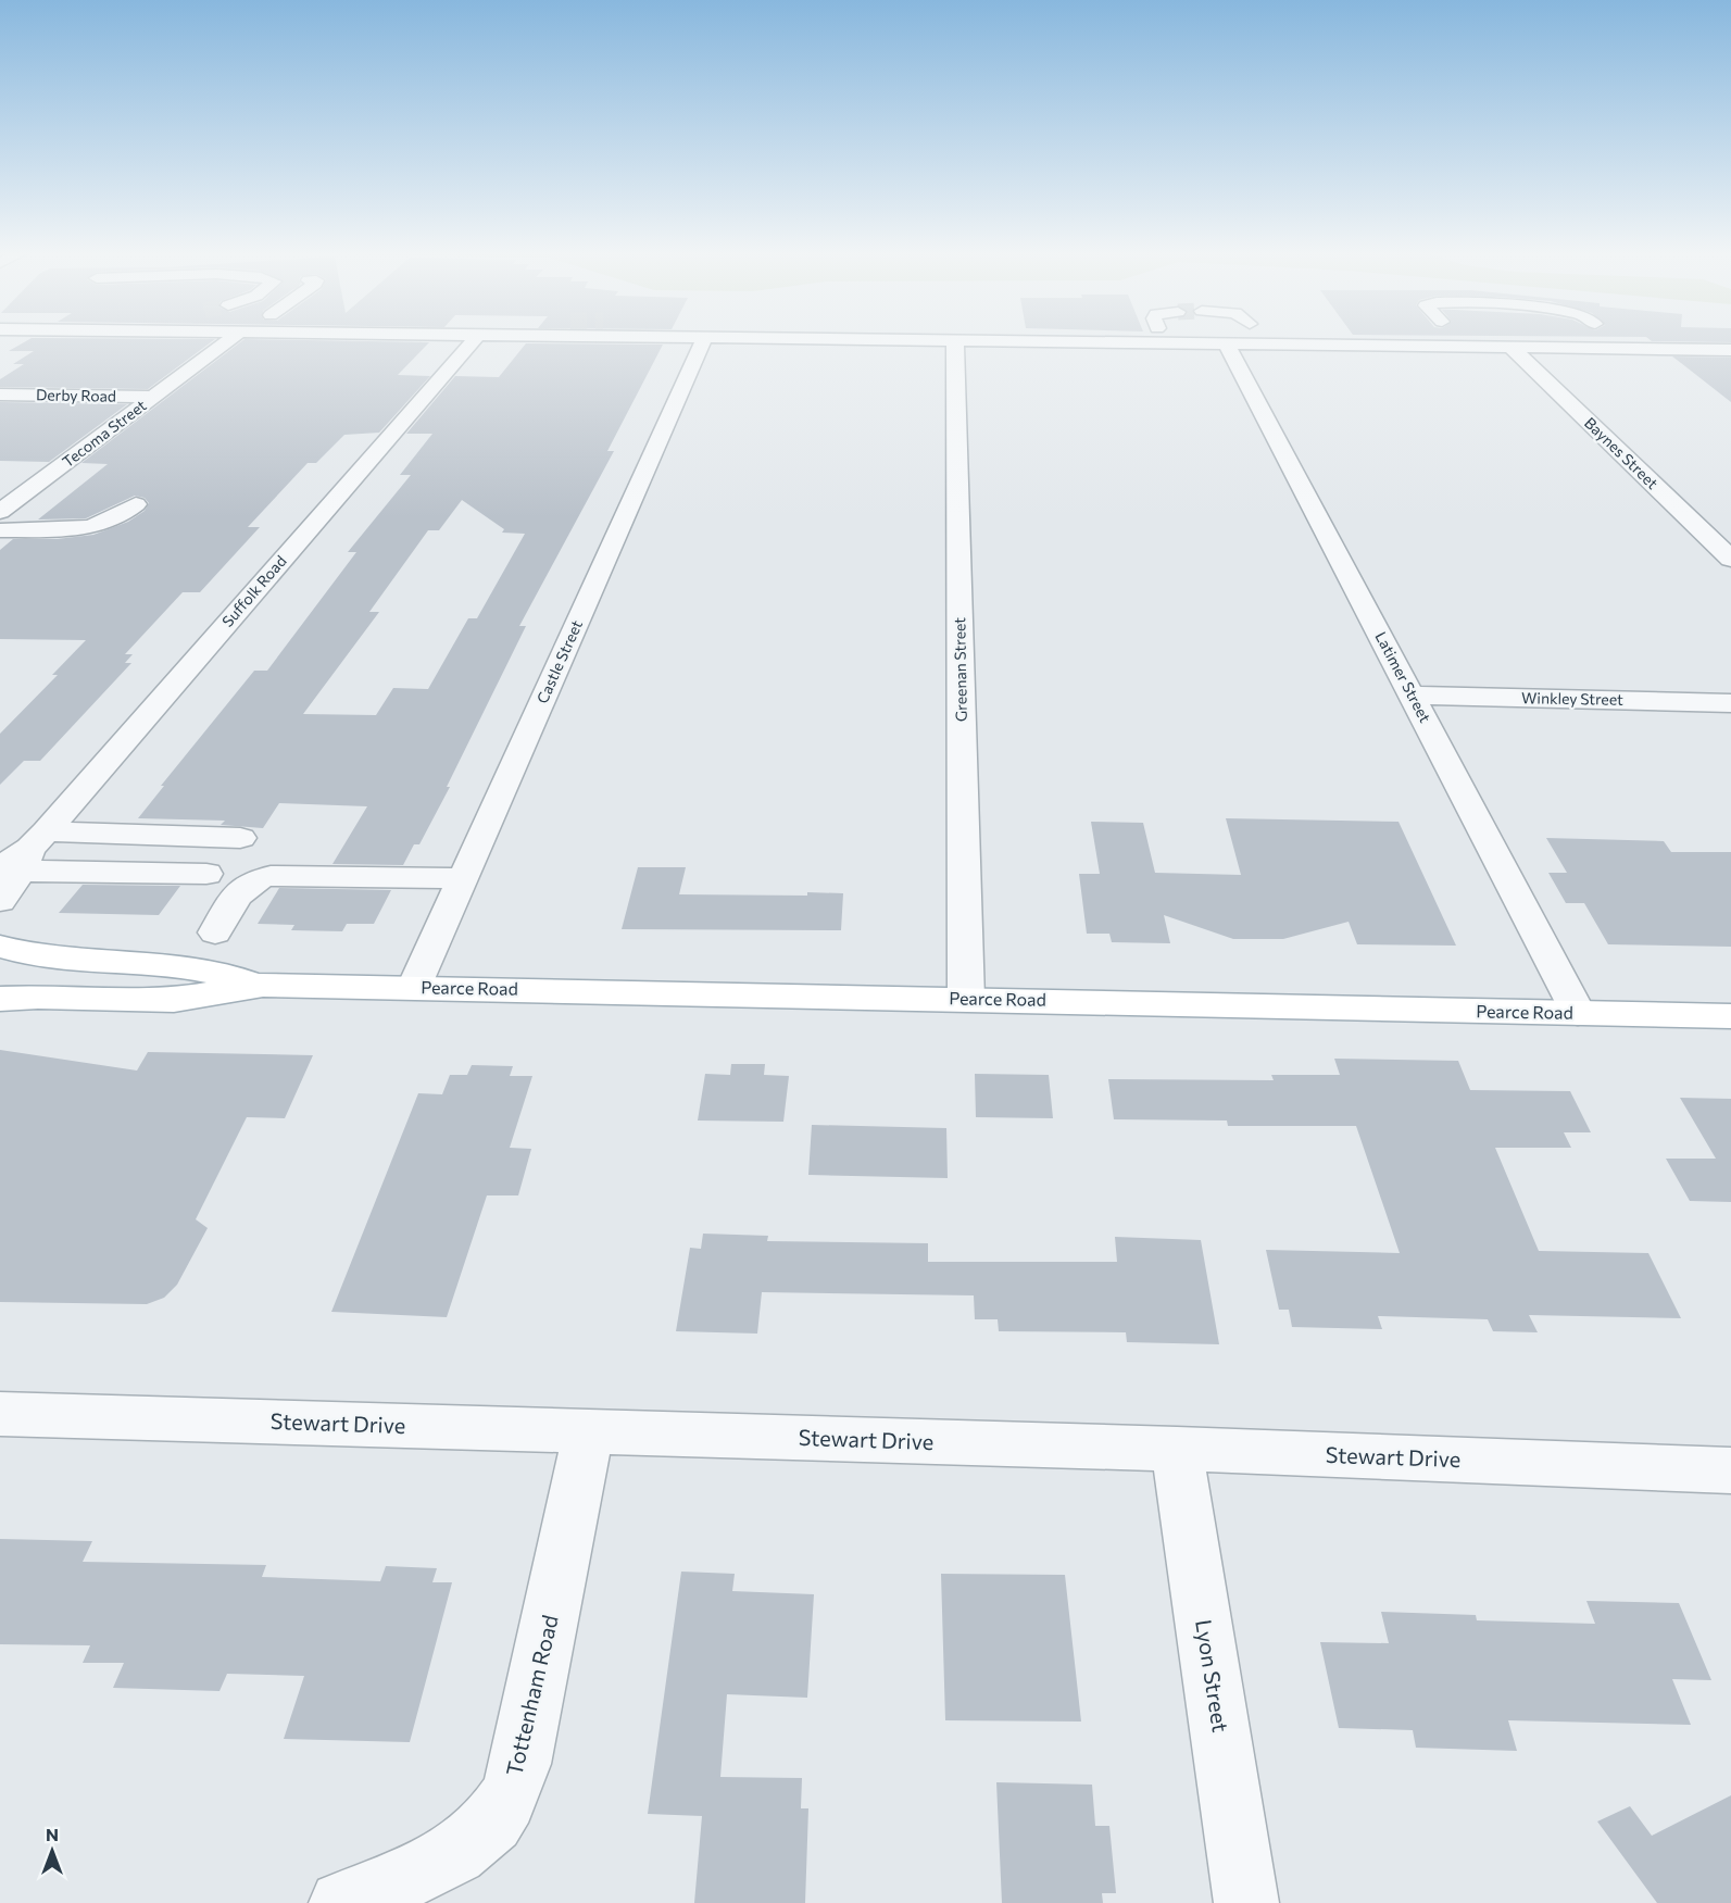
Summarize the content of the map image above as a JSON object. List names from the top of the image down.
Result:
{
  "streets": {
    "main road": ["Pearce Road"],
    "street": [
      "Derby Road",
      "Tecoma Street",
      "Baynes Street",
      "Suffolk Road",
      "Castle Street",
      "Greenan Street",
      "Latimer Street",
      "Winkley Street",
      "Stewart Drive",
      "Lyon Street",
      "Tottenham Road"
    ]
  },
  "crossings": [
    ["Derby Road", "Tecoma Street"],
    ["Castle Street", "Pearce Road"],
    ["Greenan Street", "Pearce Road"],
    ["Latimer Street", "Winkley Street"],
    ["Latimer Street", "Pearce Road"],
    ["Stewart Drive", "Lyon Street"],
    ["Stewart Drive", "Tottenham Road"]
  ],
  "north": "top"
}
